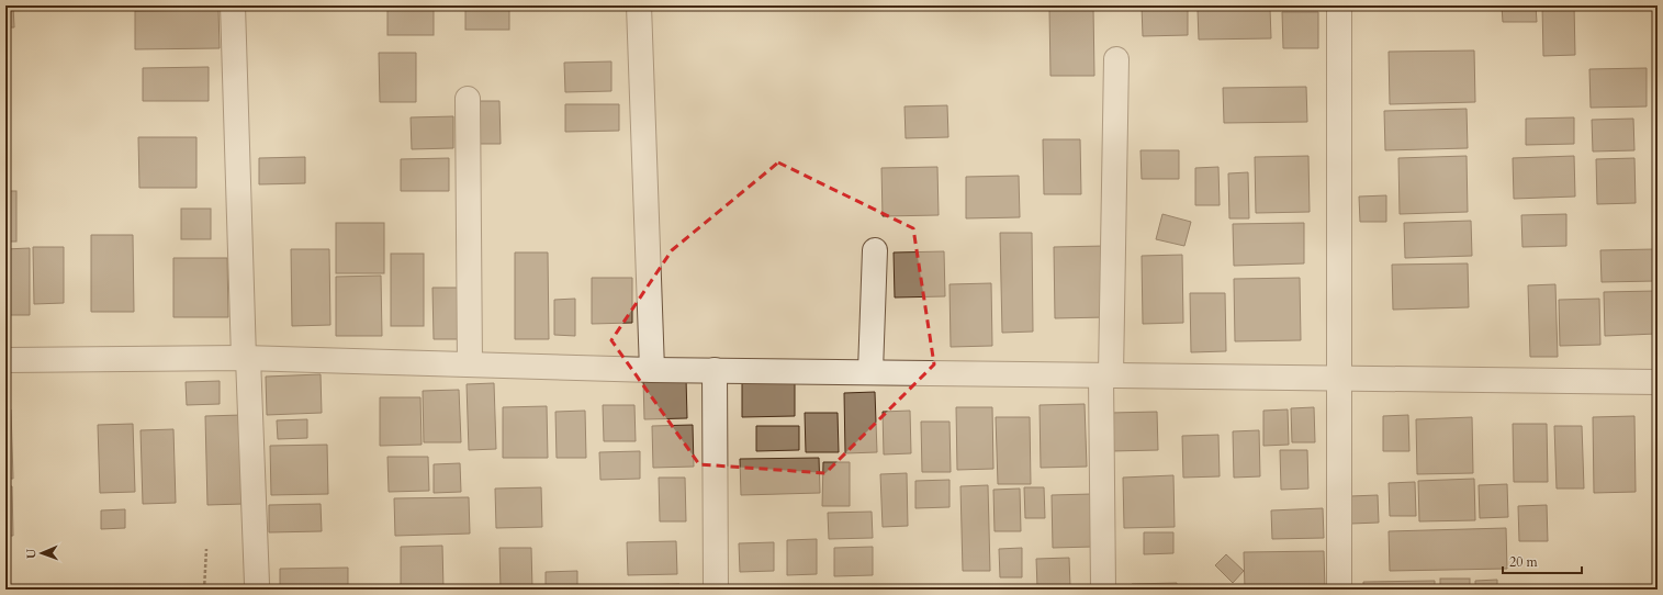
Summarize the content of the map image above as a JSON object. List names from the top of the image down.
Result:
{
  "scale_bar": "20 m",
  "north": "left"
}
